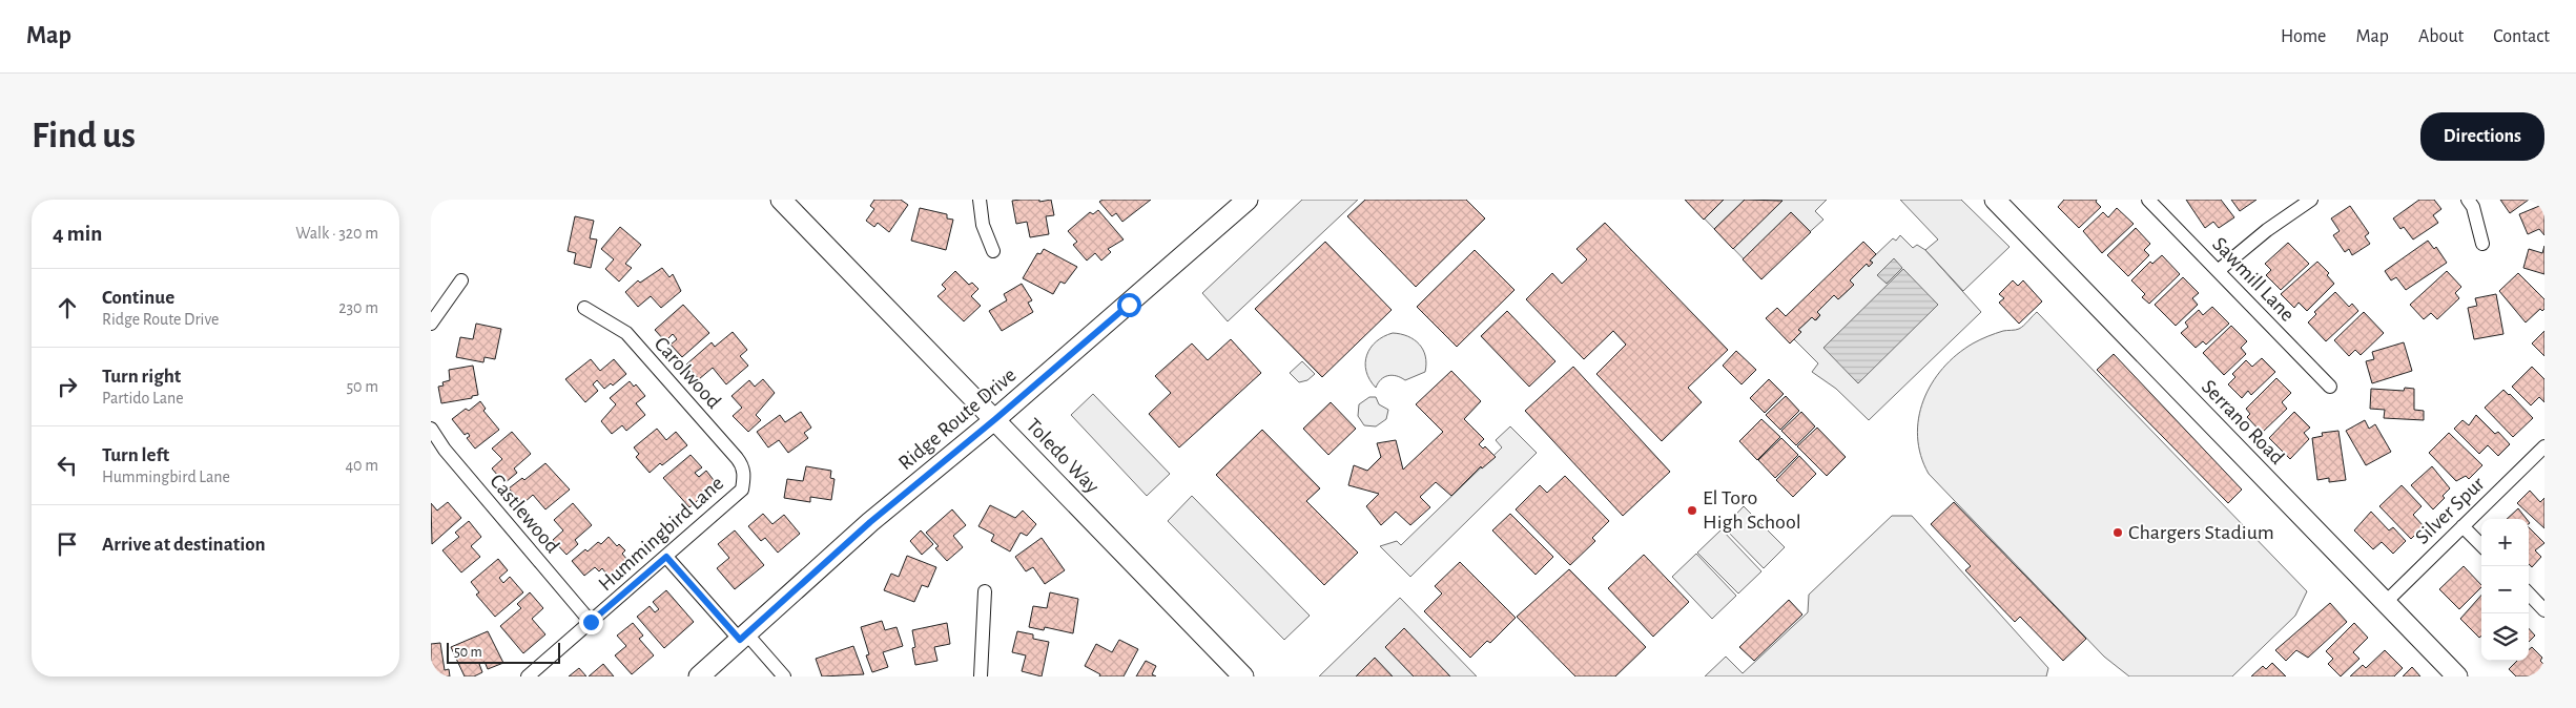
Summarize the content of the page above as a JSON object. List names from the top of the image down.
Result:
{
  "streets": {
    "main road": ["Ridge Route Drive", "Serrano Road", "Toledo Way"],
    "street": [
      "Sawmill Lane",
      "Carolwood",
      "Silver Spur",
      "Castlewood",
      "Hummingbird Lane"
    ]
  },
  "crossings": [
    ["Carolwood", "Hummingbird Lane"],
    ["Ridge Route Drive", "Toledo Way"],
    ["Serrano Road", "Silver Spur"],
    ["Castlewood", "Hummingbird Lane"]
  ],
  "places": ["El Toro High School", "Chargers Stadium"],
  "scale_bar": "50 m",
  "page": {
    "header": "Map",
    "nav": [
      "Home",
      "Map",
      "About",
      "Contact"
    ],
    "buttons": "Directions",
    "title": "Find us",
    "heading": ["4 min", "Walk · 320 m"],
    "list": [
      ["Continue", "Ridge Route Drive", "230 m"],
      ["Turn right", "Partido Lane", "50 m"],
      ["Turn left", "Hummingbird Lane", "40 m"],
      "Arrive at destination"
    ],
    "map_buttons": ["+", "−"],
    "scale": "50 m"
  }
}
